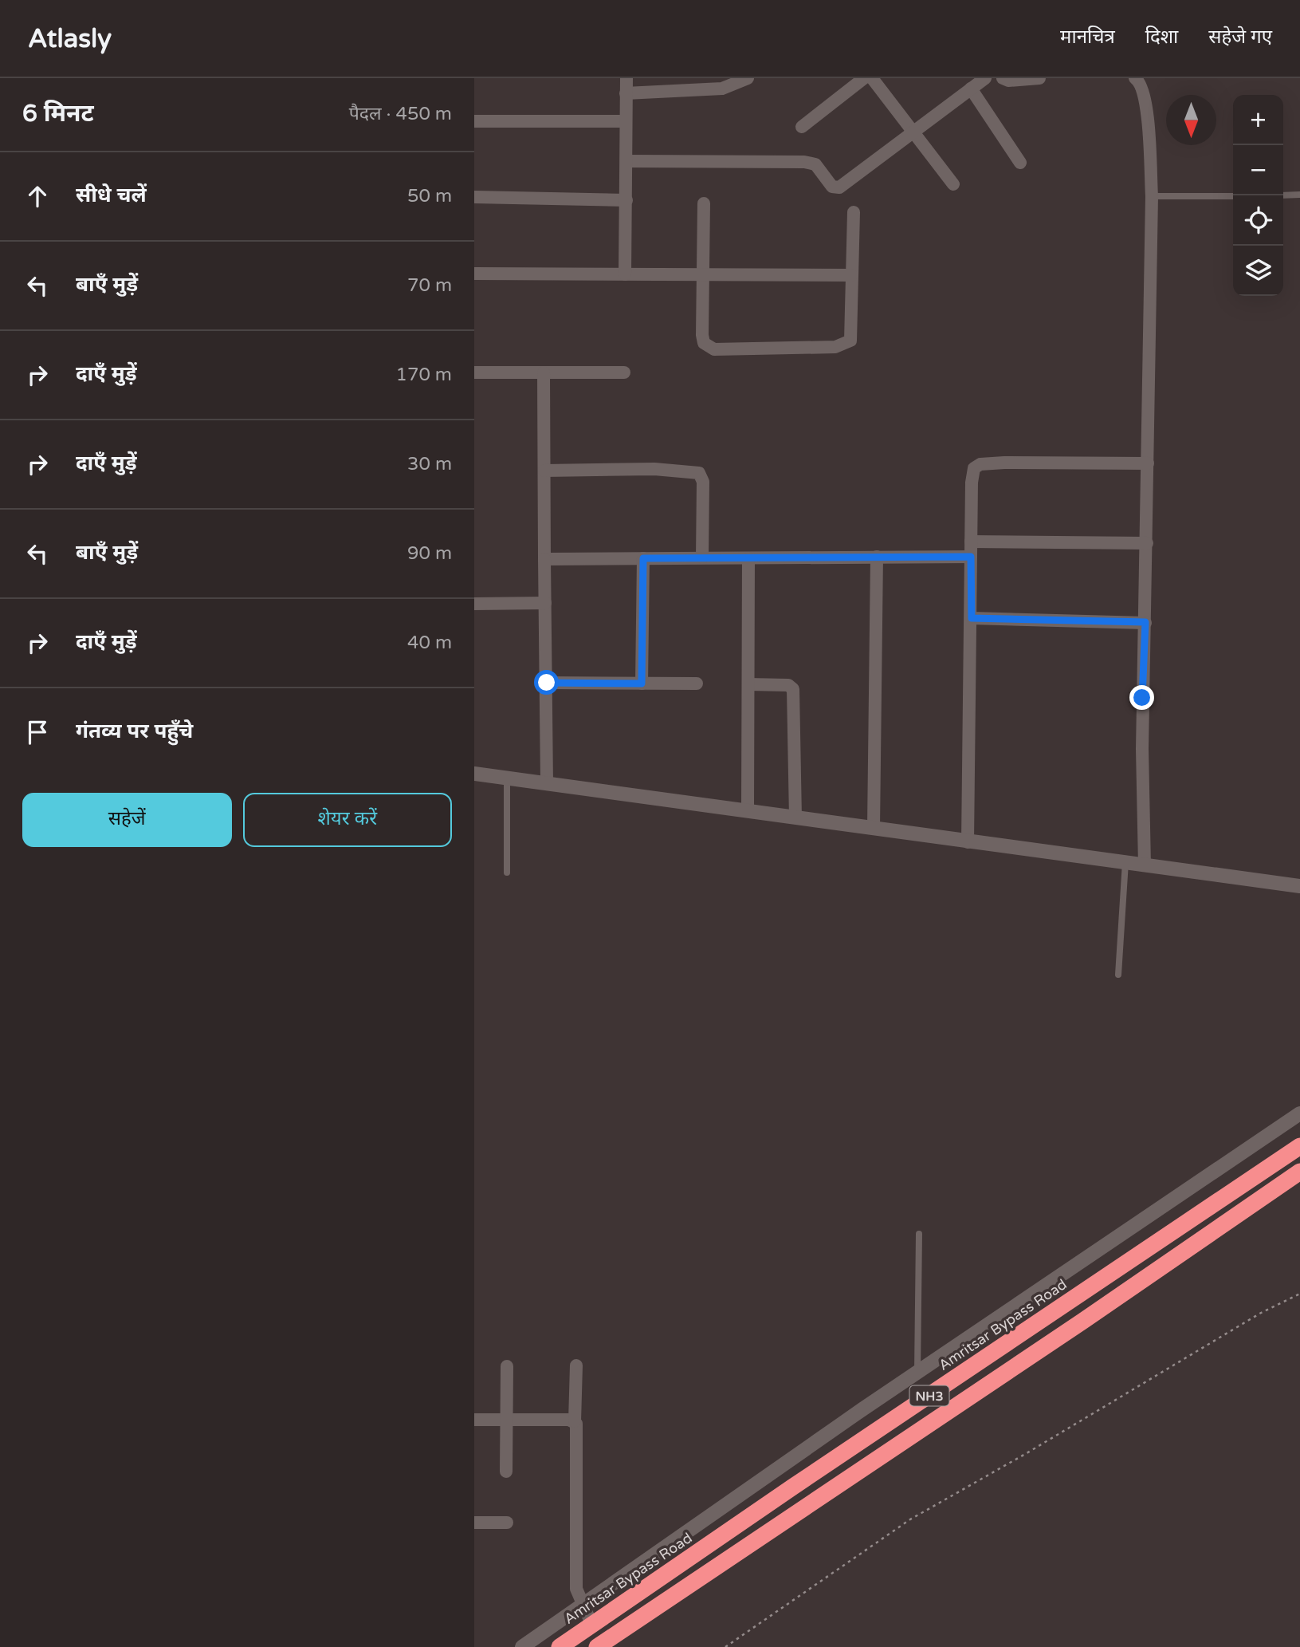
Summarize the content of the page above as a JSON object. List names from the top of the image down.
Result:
{
  "streets": {
    "highway": ["Amritsar Bypass Road", "NH3"]
  },
  "north": "bottom",
  "page": {
    "header": "Atlasly",
    "nav": ["मानचित्र", "दिशा", "सहेजे गए"],
    "heading": ["6 मिनट", "पैदल · 450 m"],
    "map_buttons": ["+", "−"],
    "list": [
      ["सीधे चलें", "50 m"],
      ["बाएँ मुड़ें", "70 m"],
      ["दाएँ मुड़ें", "170 m"],
      ["दाएँ मुड़ें", "30 m"],
      ["बाएँ मुड़ें", "90 m"],
      ["दाएँ मुड़ें", "40 m"],
      "गंतव्य पर पहुँचे"
    ],
    "buttons": ["सहेजें", "शेयर करें"]
  }
}
